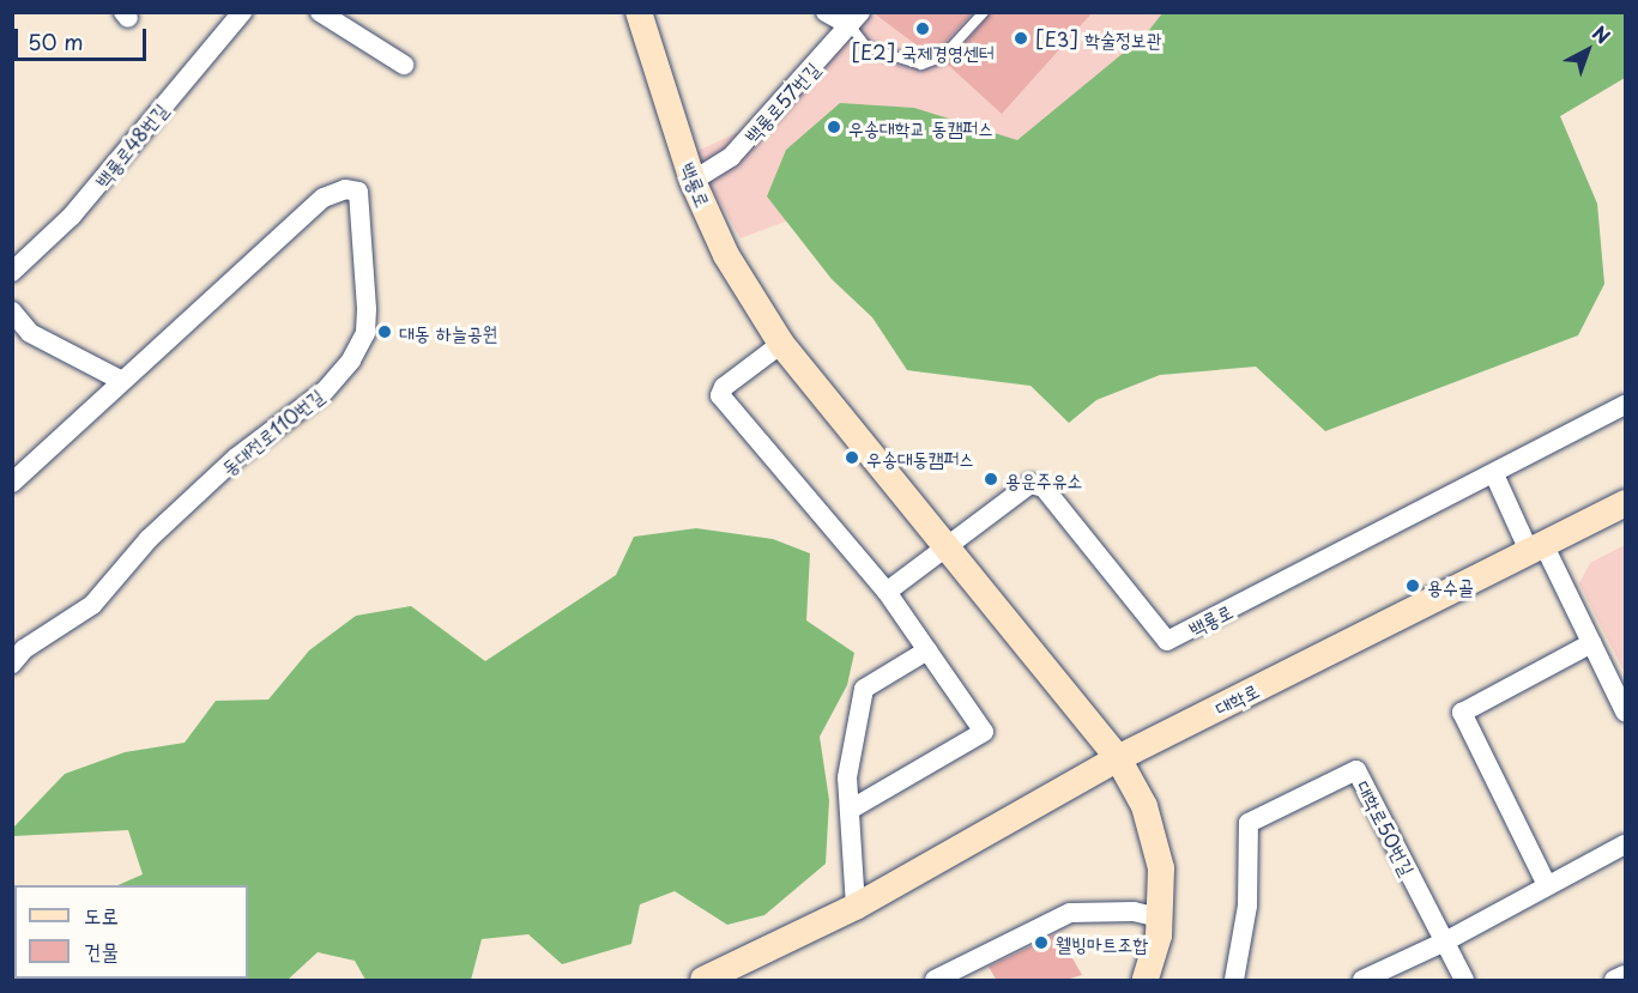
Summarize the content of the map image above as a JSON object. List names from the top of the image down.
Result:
{
  "streets": {
    "main road": ["백룡로", "대학로"],
    "street": [
      "백룡로57번길",
      "백룡로48번길",
      "동대전로110번길",
      "대학로50번길"
    ]
  },
  "crossings": [
    ["백룡로57번길", "백룡로"],
    ["백룡로", "대학로"]
  ],
  "places": [
    "[E2] 국제경영센터",
    "[E3] 학술정보관",
    "우송대학교 동캠퍼스",
    "대동 하늘공원",
    "우송대동캠퍼스",
    "용운주유소",
    "용수골",
    "웰빙마트조합"
  ],
  "legend": ["도로", "건물"],
  "scale_bar": "50 m",
  "north": "top right"
}
